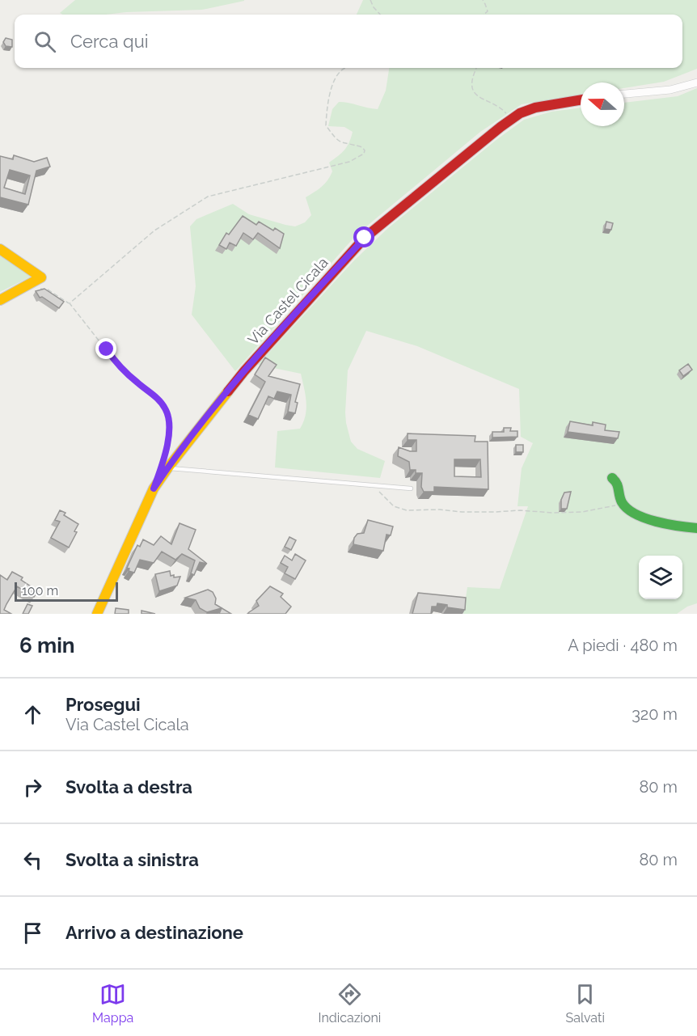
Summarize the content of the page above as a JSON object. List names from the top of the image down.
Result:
{
  "streets": {
    "street": ["Via Castel Cicala"]
  },
  "scale_bar": "100 m",
  "north": "left",
  "page": {
    "search": "Cerca qui",
    "scale": "100 m",
    "heading": ["6 min", "A piedi · 480 m"],
    "list": [
      ["Prosegui", "Via Castel Cicala", "320 m"],
      ["Svolta a destra", "80 m"],
      ["Svolta a sinistra", "80 m"],
      "Arrivo a destinazione"
    ],
    "nav": ["Mappa", "Indicazioni", "Salvati"]
  }
}
